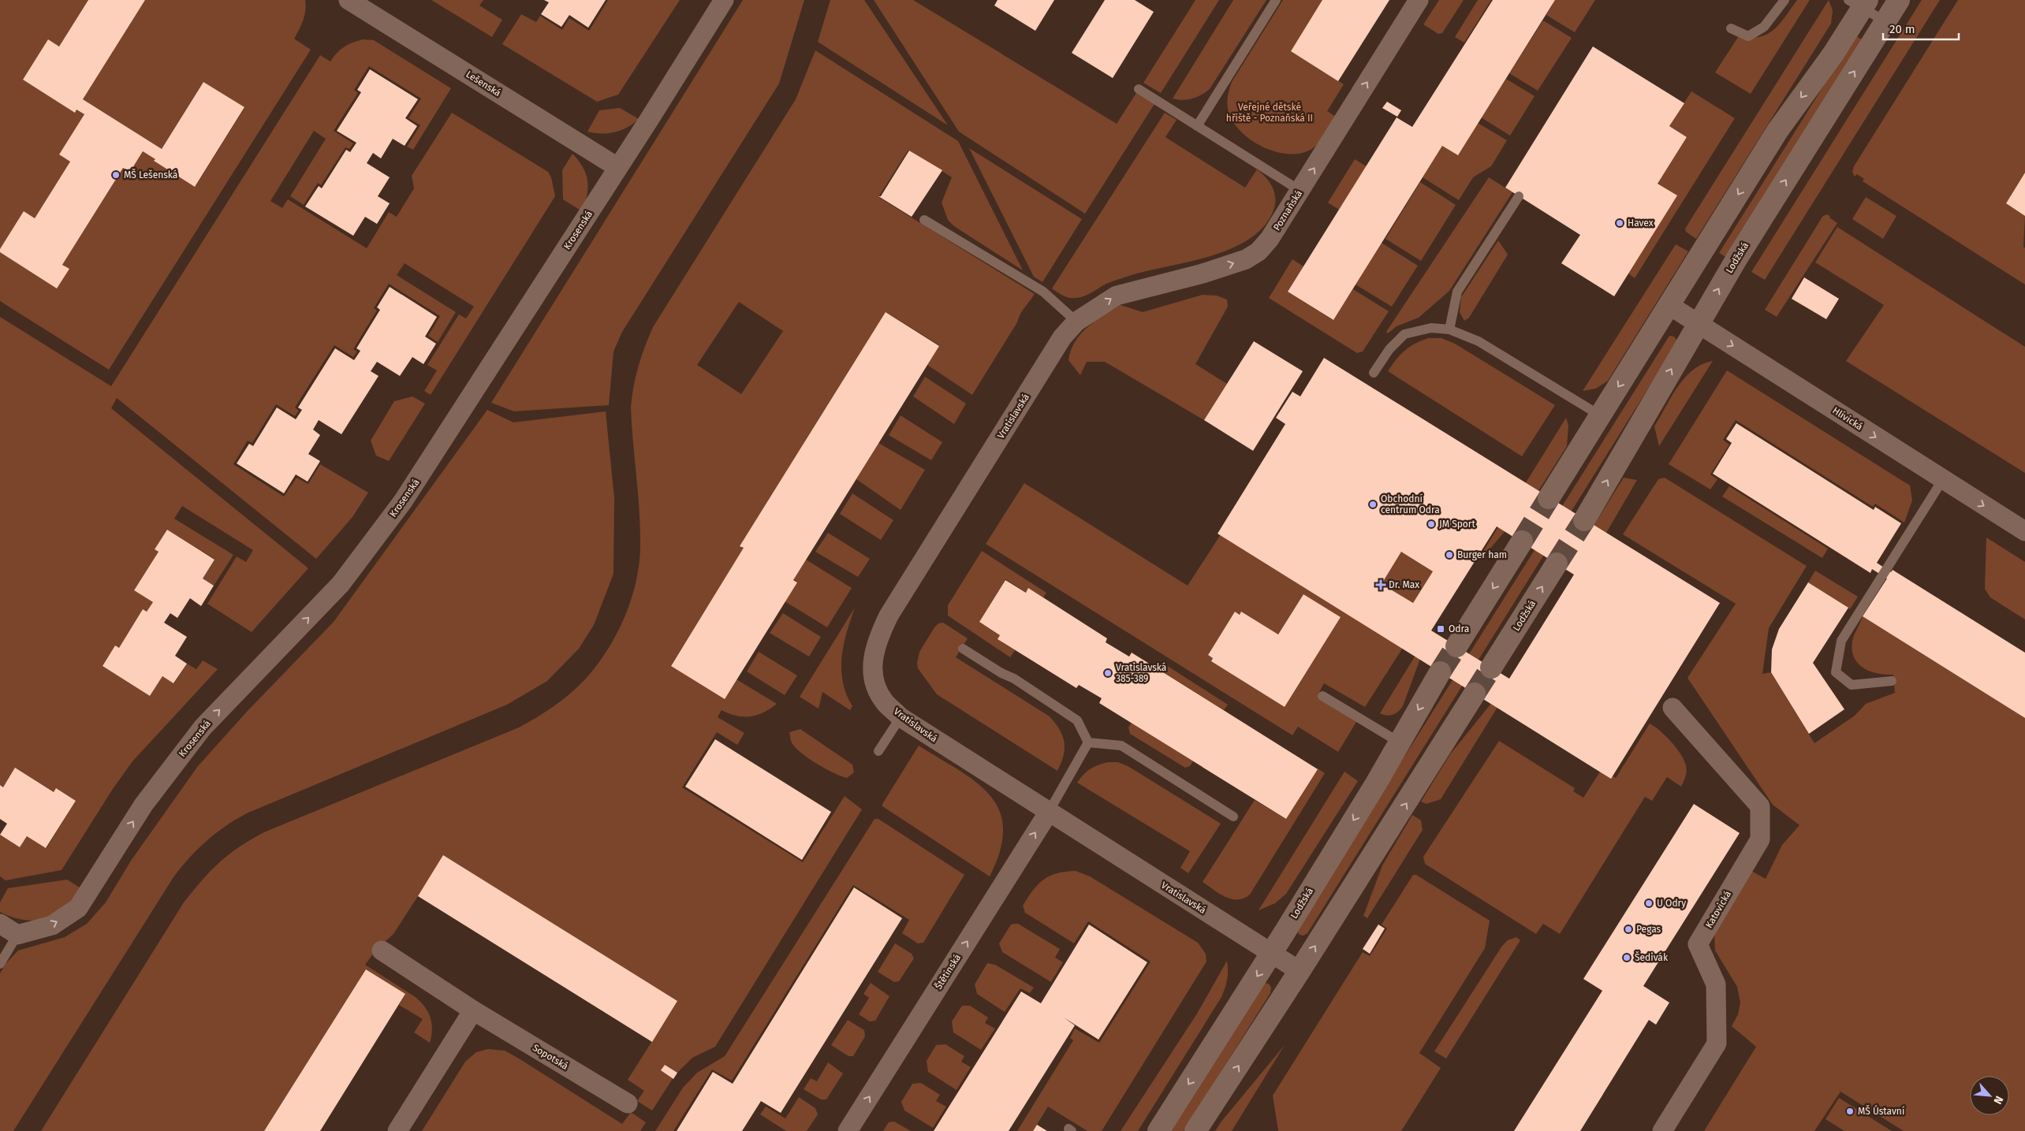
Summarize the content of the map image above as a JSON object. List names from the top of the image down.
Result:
{
  "streets": {
    "street": [
      "Lešenská",
      "Poznaňská",
      "Krosenská",
      "Lodžská",
      "Vratislavská",
      "Hlivická",
      "Katovická",
      "Štětínská",
      "Sopotská"
    ]
  },
  "crossings": [
    ["Lešenská", "Krosenská"],
    ["Poznaňská", "Vratislavská"],
    ["Lodžská", "Vratislavská"],
    ["Lodžská", "Hlivická"],
    ["Vratislavská", "Štětínská"]
  ],
  "one_way": [
    "Poznaňská",
    "Krosenská",
    "Hlivická",
    "Štětínská"
  ],
  "parks": ["Veřejné dětské hřiště - Poznaňská II"],
  "places": {
    "other": [
      "MŠ Lešenská",
      "Havex",
      "Obchodní centrum Odra",
      "JM Sport",
      "Burger ham",
      "Vratislavská 385-389",
      "U Odry",
      "Pegas",
      "Šedivák",
      "MŠ Ústavní"
    ],
    "health": ["Dr. Max"],
    "transit": ["Odra"]
  },
  "scale_bar": "20 m",
  "north": "bottom right"
}
